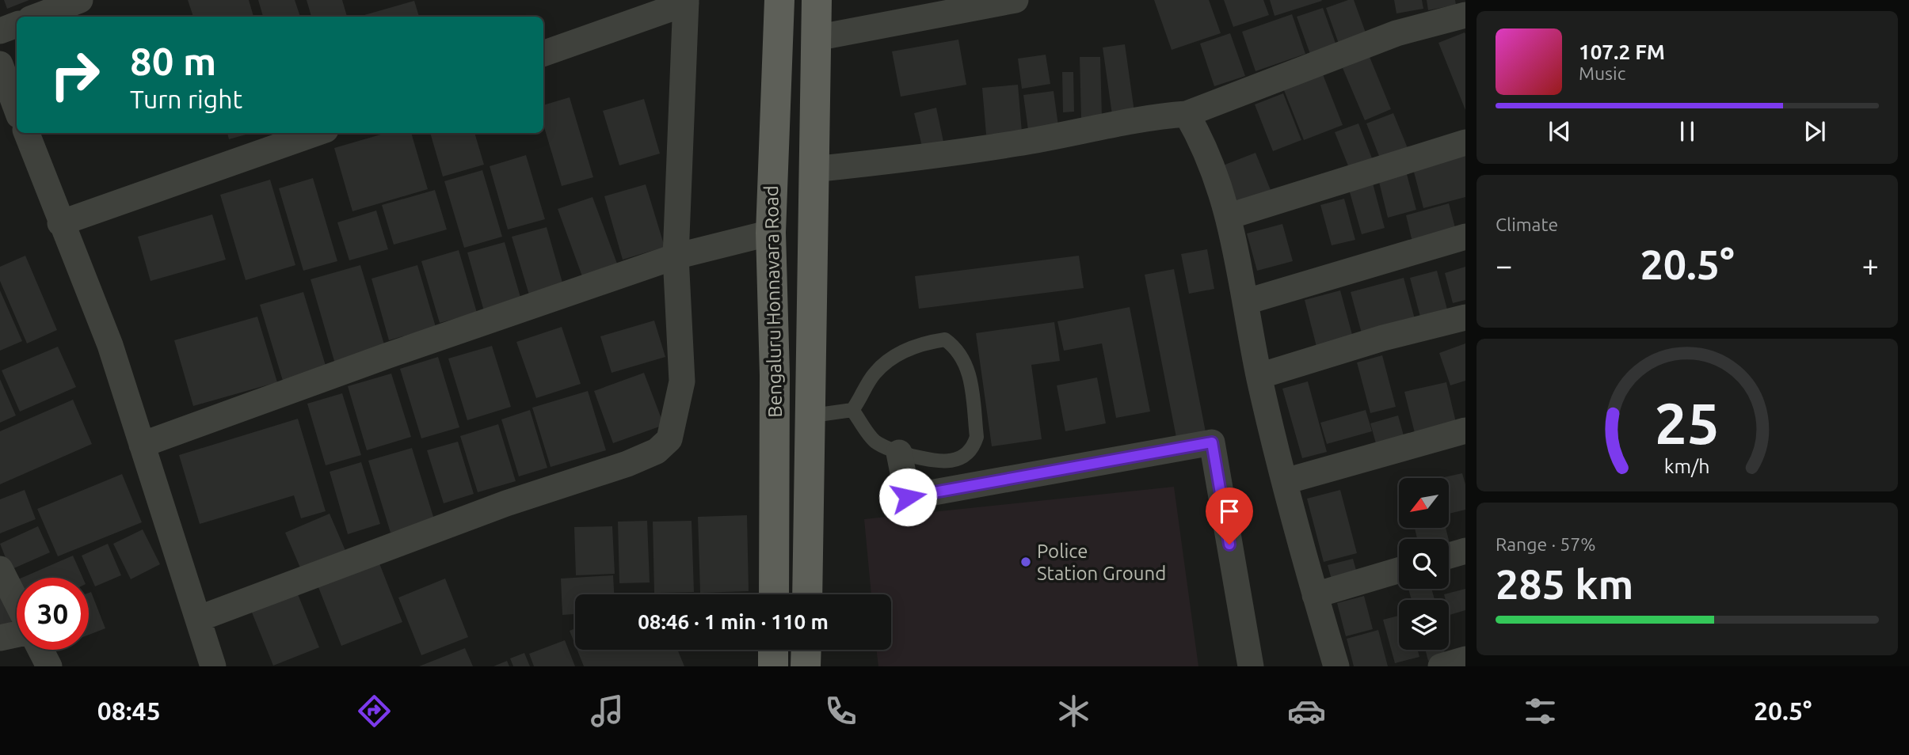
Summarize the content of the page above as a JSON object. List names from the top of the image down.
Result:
{
  "streets": {
    "main road": ["Bengaluru Honnavara Road"]
  },
  "places": ["Police Station Ground"],
  "north": "bottom left",
  "page": {
    "turn": ["80 m", "Turn right"],
    "song": ["107.2 FM", "Music"],
    "tile": [
      "Climate",
      ["Range · 57%", "285 km"]
    ],
    "heat": ["−", "20.5°", "+"],
    "limit": "30",
    "trip": "08:46 · 1 min · 110 m",
    "tabs": ["08:45", "20.5°"],
    "gauge": ["25", "km/h"]
  }
}
